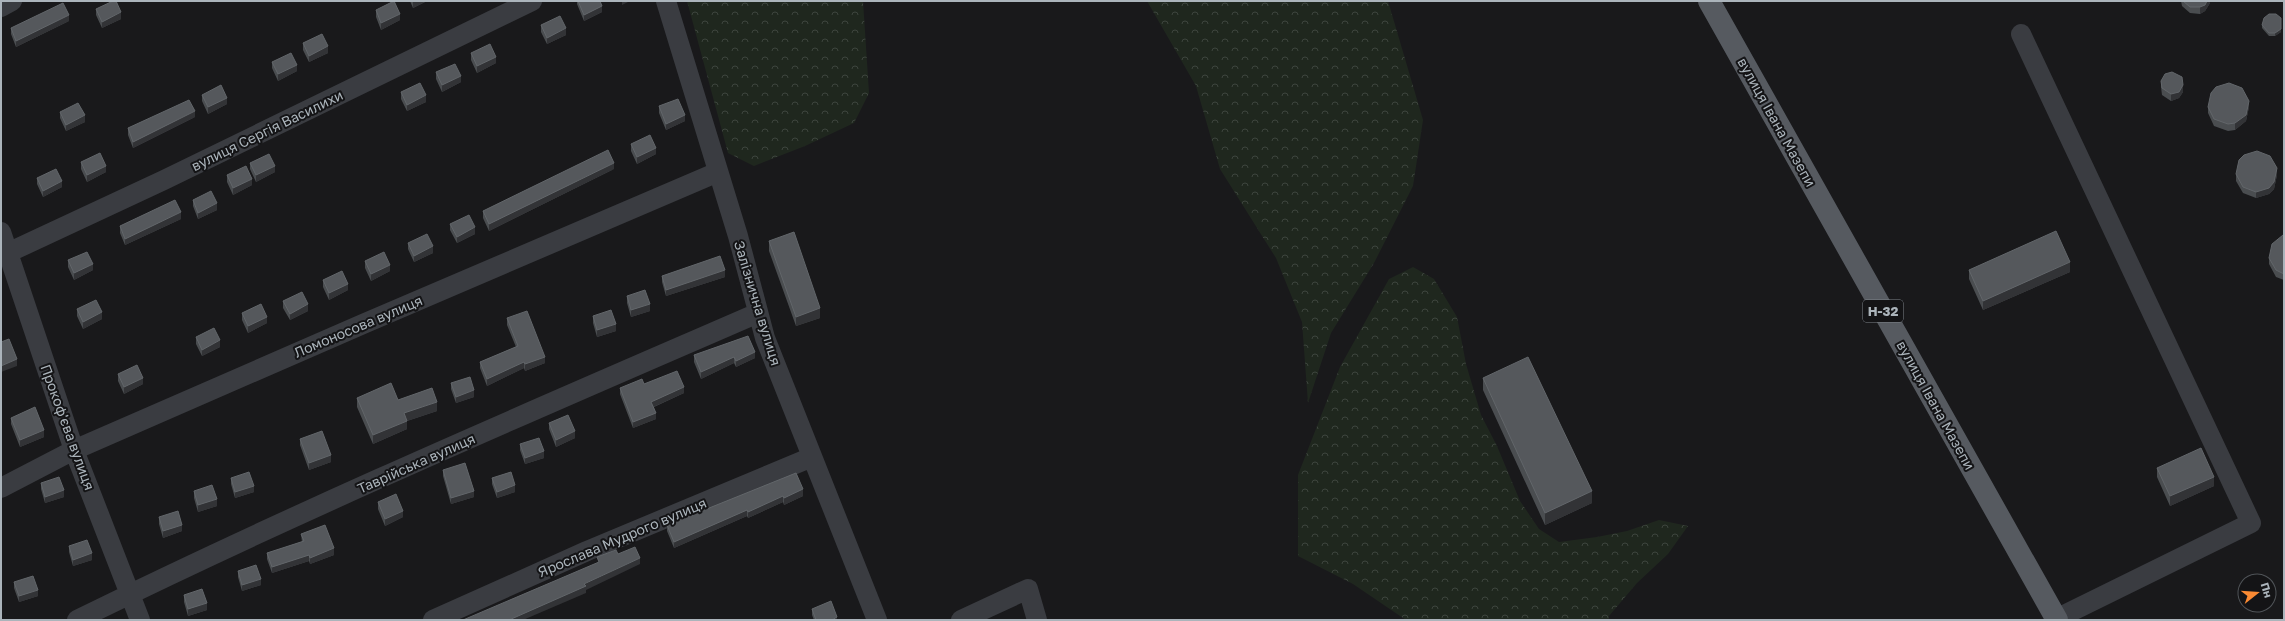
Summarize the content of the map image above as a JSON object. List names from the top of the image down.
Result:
{
  "streets": {
    "main road": ["вулиця Івана Мазепи", "Н-32"],
    "street": [
      "вулиця Сергія Василихи",
      "Залізнична вулиця",
      "Ломоносова вулиця",
      "Прокоф'єва вулиця",
      "Таврійська вулиця",
      "Ярослава Мудрого вулиця"
    ]
  },
  "crossings": [
    ["вулиця Сергія Василихи", "Прокоф'єва вулиця"],
    ["Залізнична вулиця", "Ломоносова вулиця"],
    ["Залізнична вулиця", "Таврійська вулиця"],
    ["Залізнична вулиця", "Ярослава Мудрого вулиця"],
    ["Ломоносова вулиця", "Прокоф'єва вулиця"],
    ["Прокоф'єва вулиця", "Таврійська вулиця"]
  ],
  "north": "right"
}
